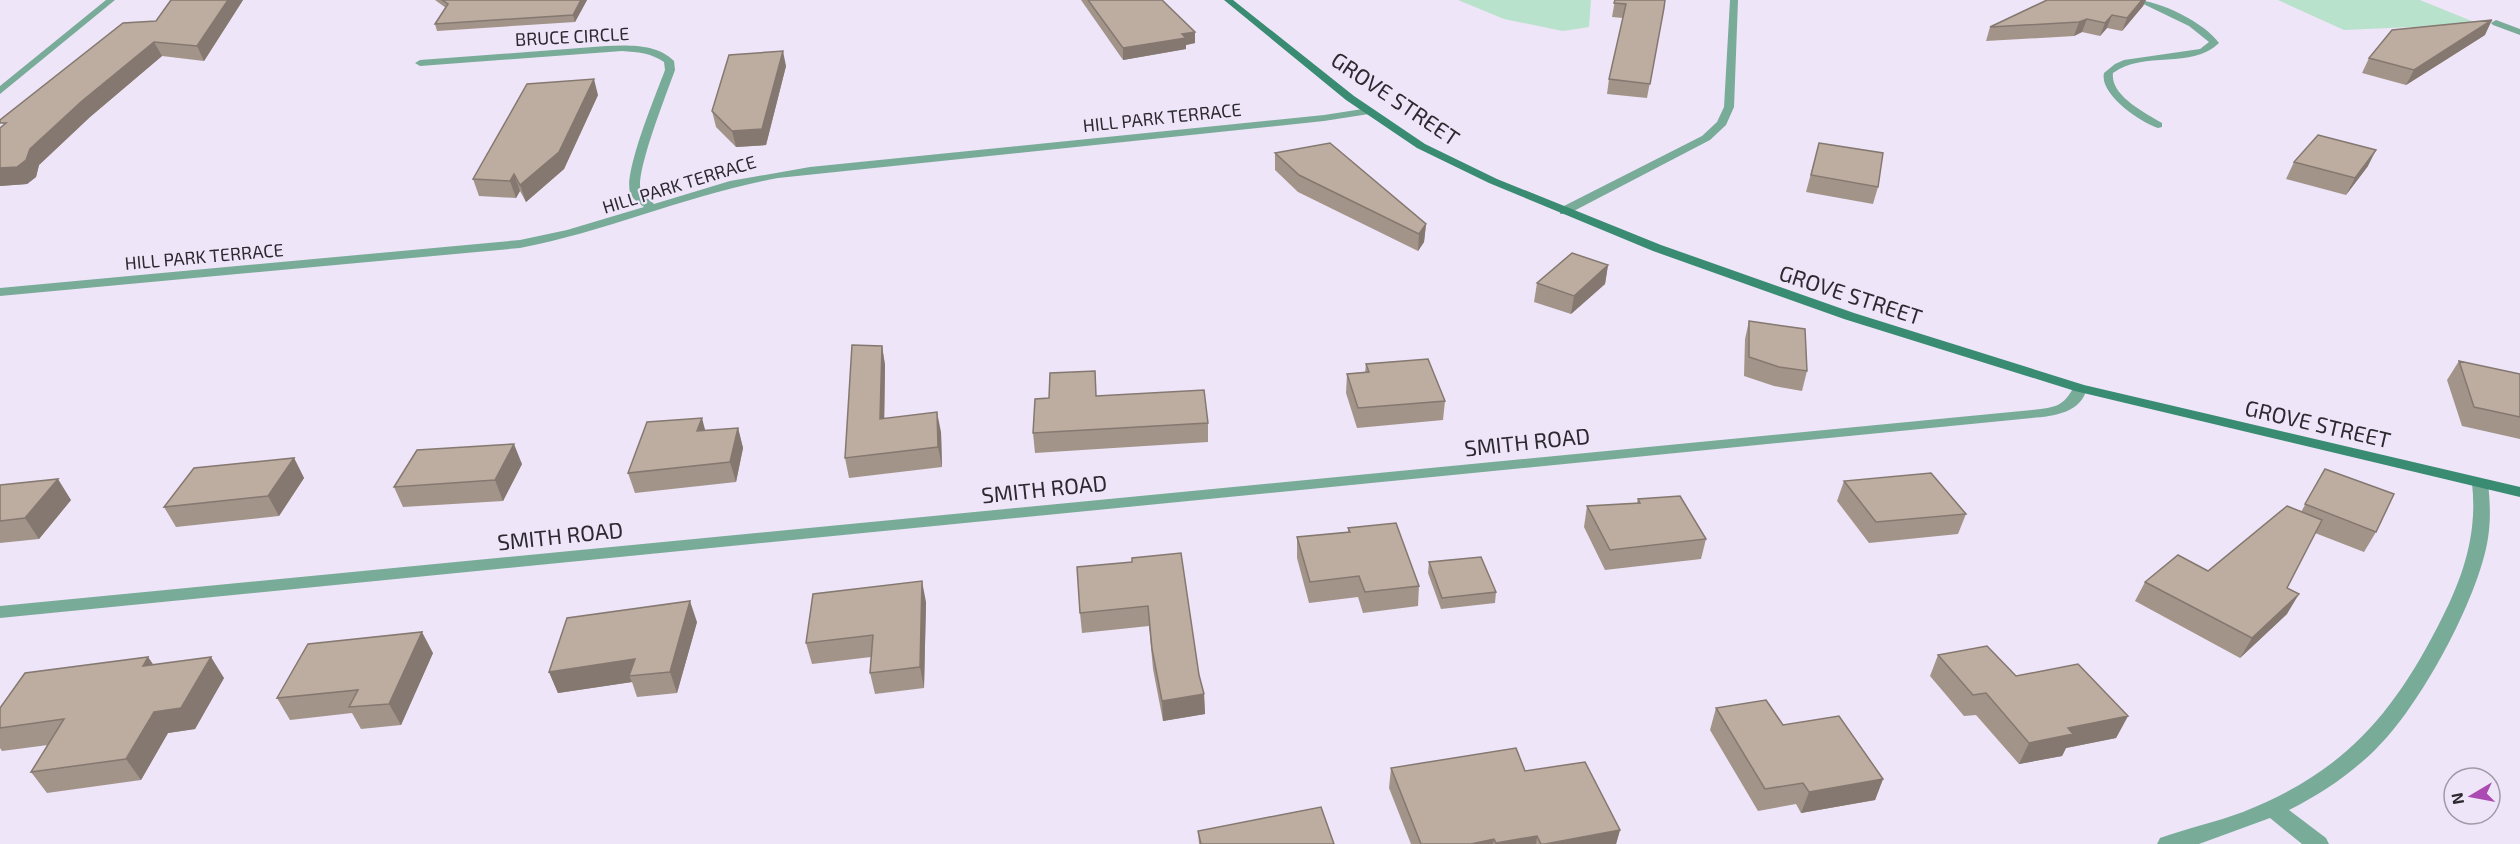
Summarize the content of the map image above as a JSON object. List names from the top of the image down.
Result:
{
  "streets": {
    "street": [
      "BRUCE CIRCLE",
      "GROVE STREET",
      "HILL PARK TERRACE",
      "SMITH ROAD"
    ]
  },
  "crossings": [
    ["BRUCE CIRCLE", "HILL PARK TERRACE"],
    ["GROVE STREET", "HILL PARK TERRACE"],
    ["GROVE STREET", "SMITH ROAD"]
  ],
  "north": "left"
}
